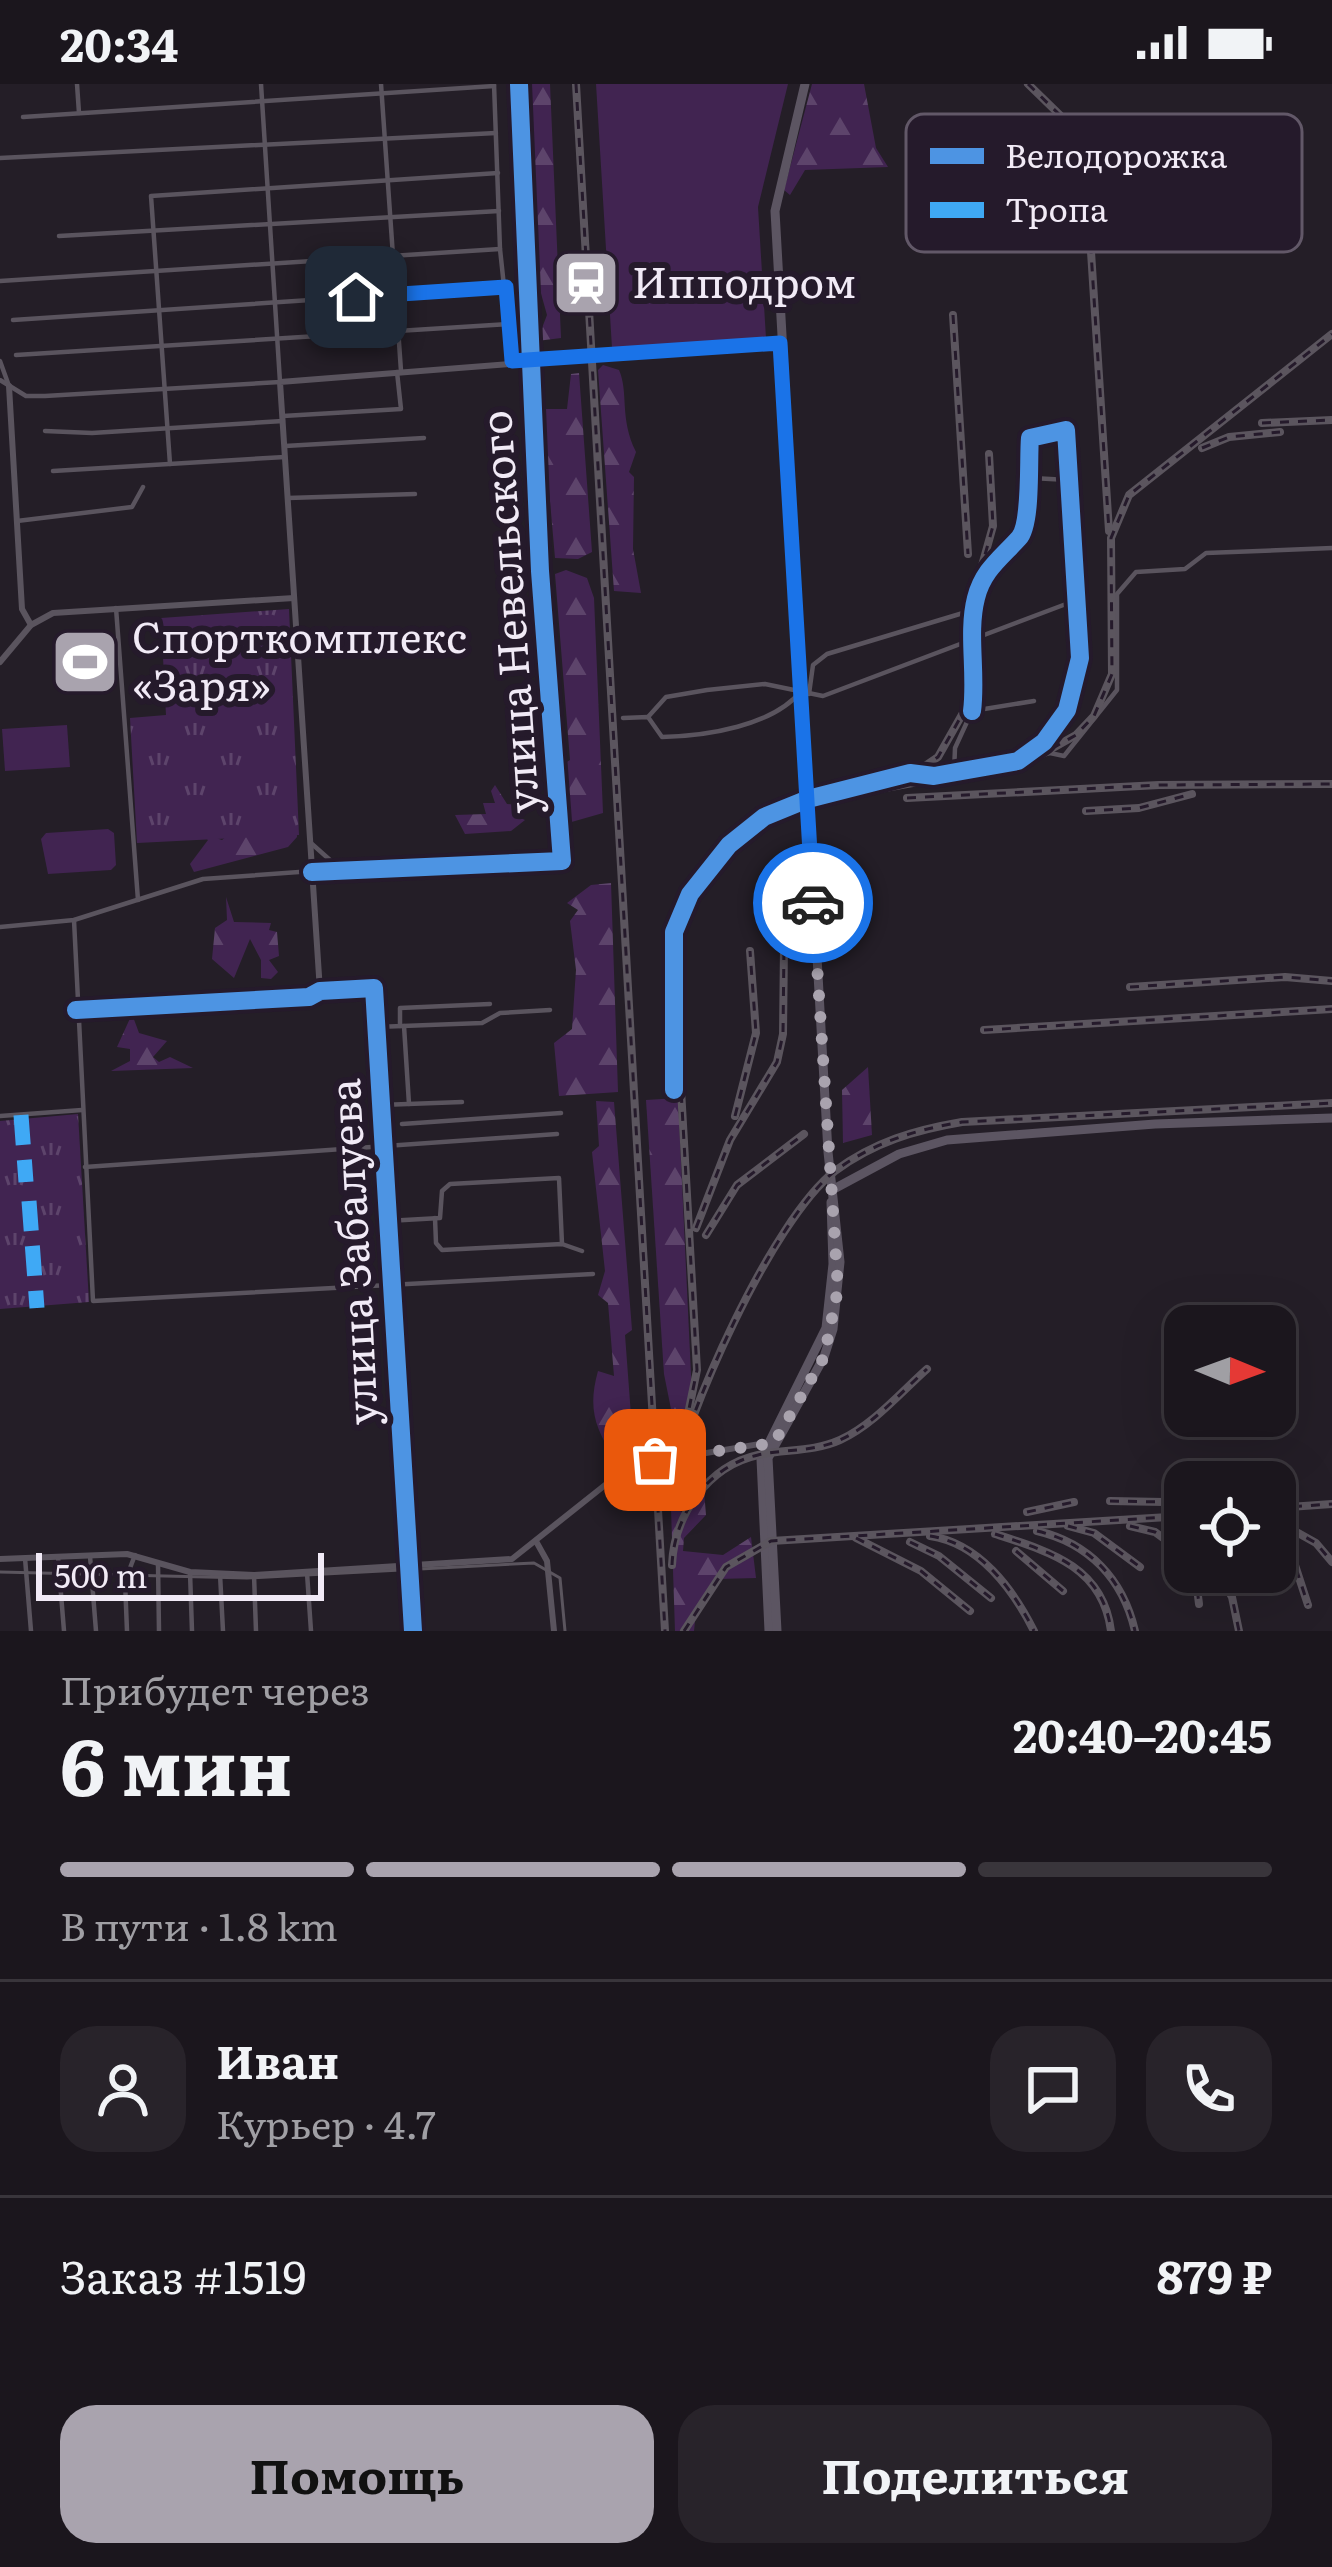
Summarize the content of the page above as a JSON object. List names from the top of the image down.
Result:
{
  "streets": {
    "street": ["улица Невельского", "улица Забалуева"]
  },
  "places": {
    "station": ["Ипподром"],
    "sports": ["Спорткомплекс «Заря»"]
  },
  "legend": ["Велодорожка", "Тропа"],
  "scale_bar": "500 m",
  "north": "right",
  "page": {
    "status": "20:34",
    "scale": "500 m",
    "heading": ["6 мин", "Прибудет через", "20:40–20:45"],
    "panel": [
      "Иван",
      "Курьер · 4.7",
      "Заказ #1519",
      "879 ₽"
    ],
    "bar": "В пути · 1.8 km",
    "buttons": ["Помощь", "Поделиться"]
  }
}
